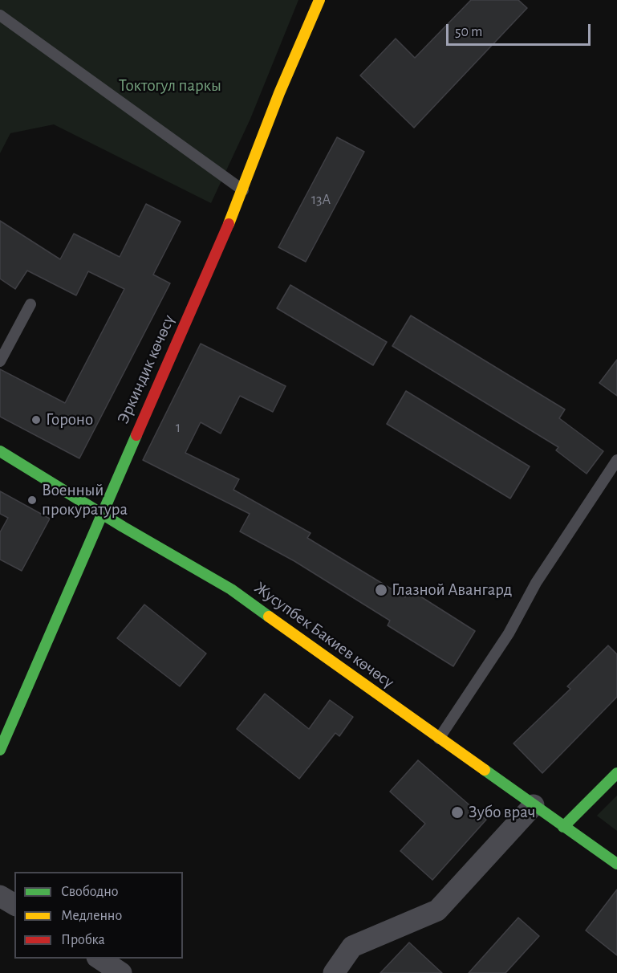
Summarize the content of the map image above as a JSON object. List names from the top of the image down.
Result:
{
  "streets": {
    "main road": ["Эркиндик көчөсү", "Жусупбек Бакиев көчөсү"]
  },
  "crossings": [
    ["Эркиндик көчөсү", "Жусупбек Бакиев көчөсү"]
  ],
  "parks": ["Токтогул паркы"],
  "places": [
    "Гороно",
    "Военный прокуратура",
    "Глазной Авангард",
    "Зубо врач"
  ],
  "house_numbers": ["13А", "1"],
  "legend": ["Свободно", "Медленно", "Пробка"],
  "scale_bar": "50 m"
}
